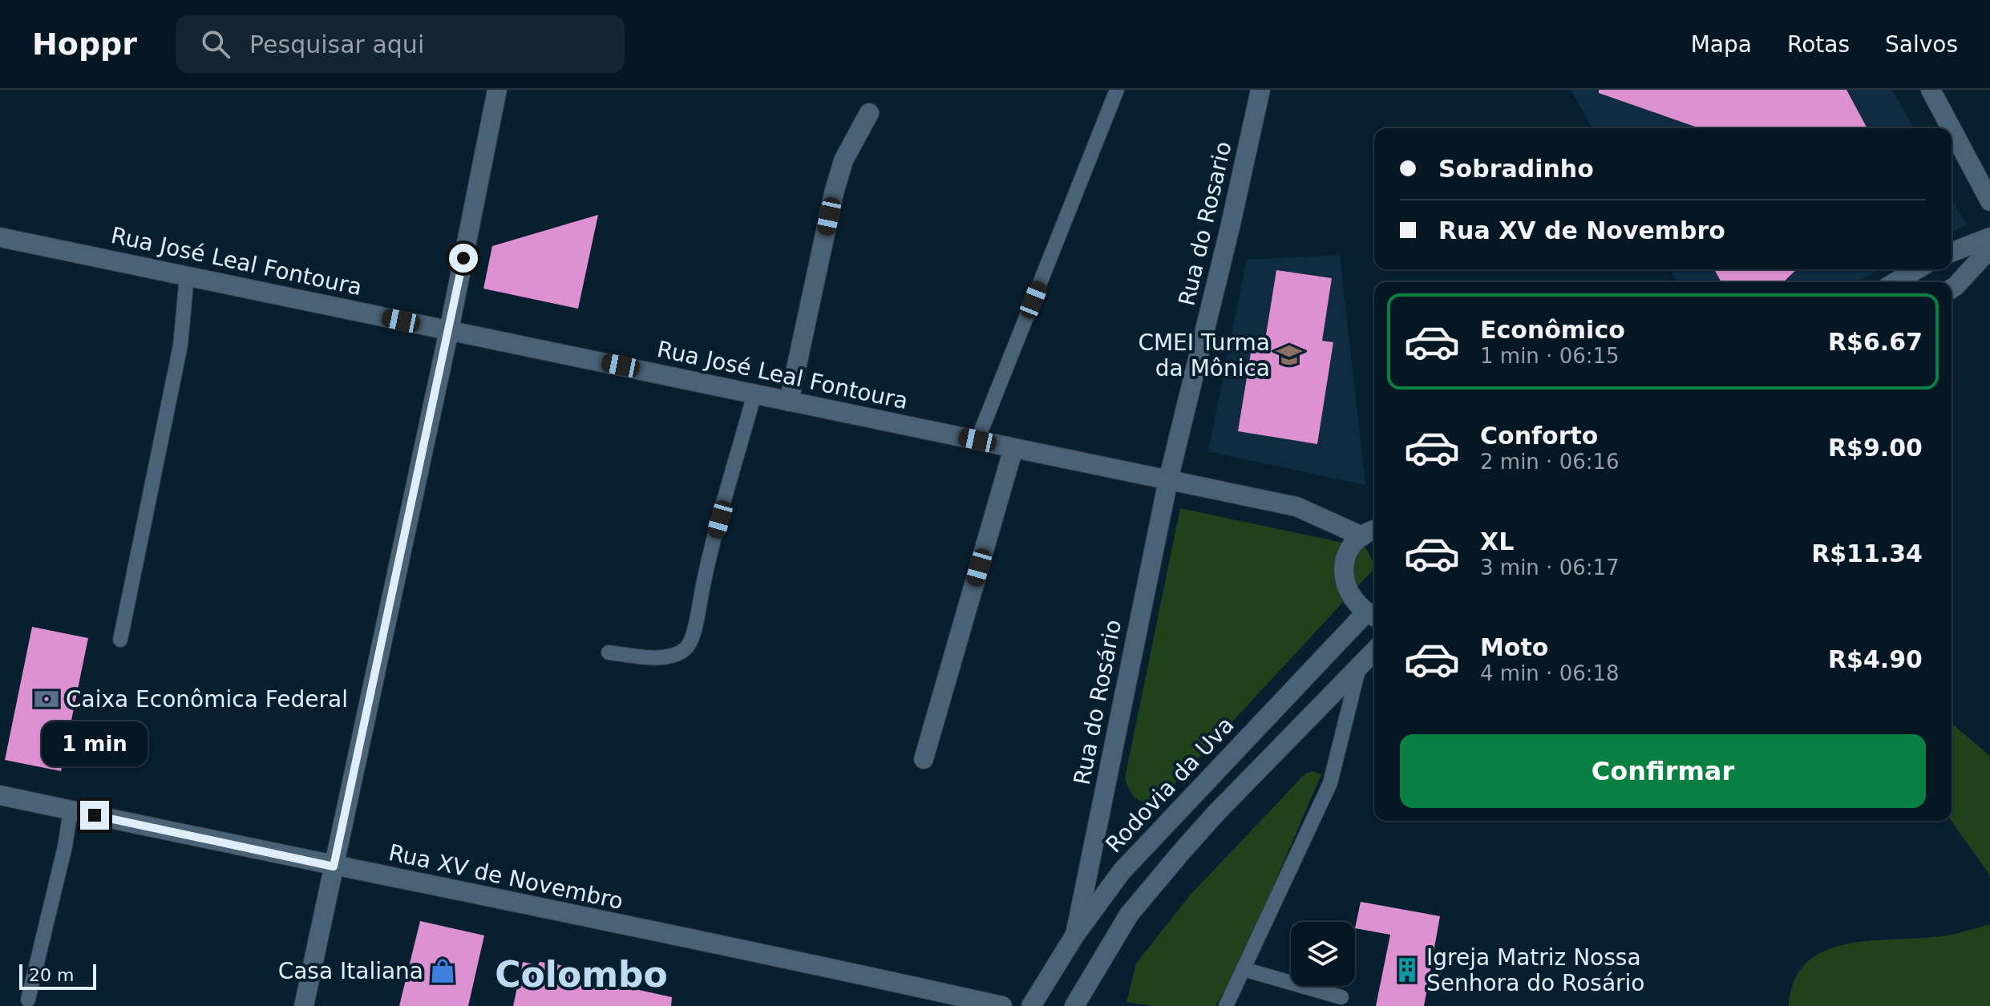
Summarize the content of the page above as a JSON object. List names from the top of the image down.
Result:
{
  "streets": {
    "street": [
      "Rua do Rosario",
      "Rua José Leal Fontoura",
      "Rua do Rosário",
      "Rodovia da Uva",
      "Rua XV de Novembro"
    ]
  },
  "crossings": [
    ["Rua do Rosario", "Rua José Leal Fontoura"],
    ["Rua do Rosario", "Rua do Rosário"],
    ["Rua José Leal Fontoura", "Rua do Rosário"],
    ["Rua do Rosário", "Rodovia da Uva"]
  ],
  "districts": ["Colombo"],
  "places": {
    "school or university": ["CMEI Turma da Mônica"],
    "bank": ["Caixa Econômica Federal"],
    "building": ["Igreja Matriz Nossa Senhora do Rosário"],
    "shop": ["Casa Italiana"]
  },
  "scale_bar": "20 m",
  "page": {
    "header": "Hoppr",
    "search": "Pesquisar aqui",
    "nav": ["Mapa", "Rotas", "Salvos"],
    "banner": ["Sobradinho", "Rua XV de Novembro"],
    "list": [
      {
        "name": "Econômico",
        "note": "1 min · 06:15",
        "value": "R$6.67"
      },
      {
        "name": "Conforto",
        "note": "2 min · 06:16",
        "value": "R$9.00"
      },
      {
        "name": "XL",
        "note": "3 min · 06:17",
        "value": "R$11.34"
      },
      {
        "name": "Moto",
        "note": "4 min · 06:18",
        "value": "R$4.90"
      }
    ],
    "bubble": "1 min",
    "buttons": "Confirmar",
    "scale": "20 m"
  }
}
